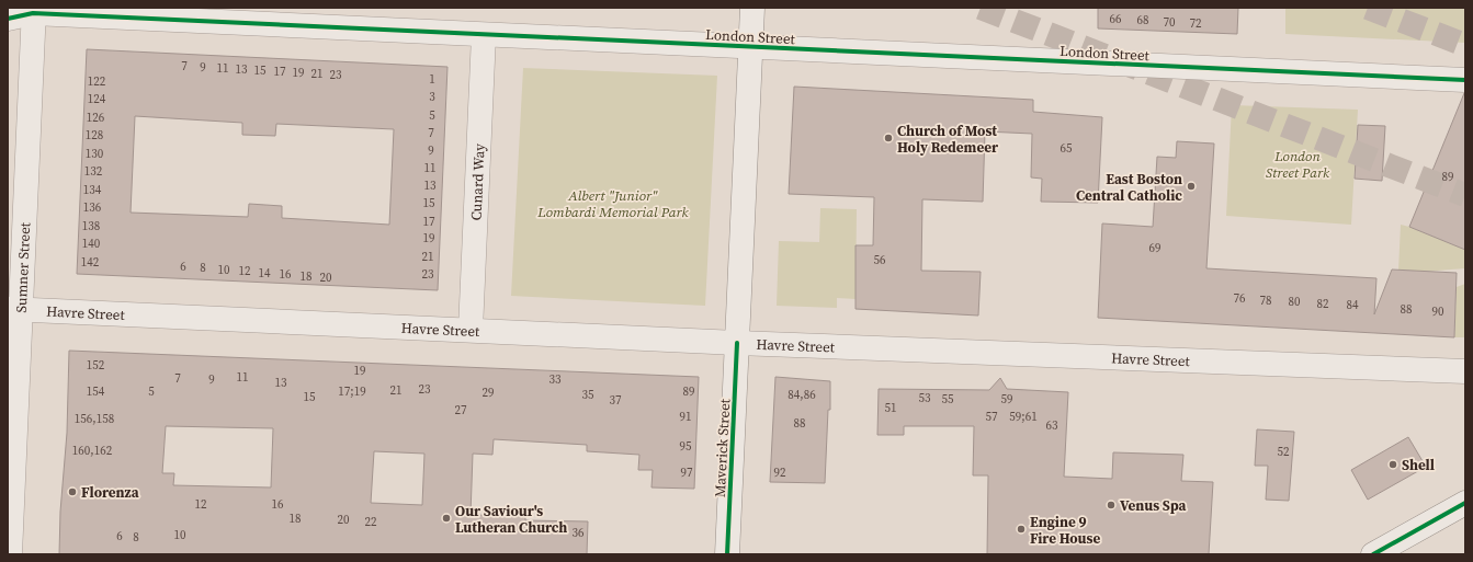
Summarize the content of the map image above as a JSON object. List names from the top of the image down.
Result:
{
  "streets": {
    "street": [
      "London Street",
      "Cunard Way",
      "Sumner Street",
      "Havre Street",
      "Maverick Street"
    ]
  },
  "crossings": [
    ["London Street", "Cunard Way"],
    ["London Street", "Sumner Street"],
    ["London Street", "Maverick Street"],
    ["Cunard Way", "Havre Street"],
    ["Sumner Street", "Havre Street"],
    ["Havre Street", "Maverick Street"]
  ],
  "parks": ["London Street Park", "Albert \"Junior\" Lombardi Memorial Park"],
  "places": [
    "Church of Most Holy Redemeer",
    "East Boston Central Catholic",
    "Shell",
    "Florenza",
    "Venus Spa",
    "Our Saviour's Lutheran Church",
    "Engine 9 Fire House"
  ],
  "house_numbers": [
    "66",
    "68",
    "70",
    "72",
    "7",
    "9",
    "11",
    "13",
    "15",
    "17",
    "19",
    "21",
    "23",
    "1",
    "122",
    "3",
    "124",
    "5",
    "126",
    "7",
    "128",
    "65",
    "9",
    "130",
    "11",
    "132",
    "89",
    "13",
    "134",
    "15",
    "136",
    "17",
    "138",
    "19",
    "140",
    "69",
    "21",
    "56",
    "142",
    "6",
    "8",
    "10",
    "12",
    "14",
    "16",
    "23",
    "18",
    "20",
    "76",
    "78",
    "80",
    "82",
    "84",
    "88",
    "90",
    "152",
    "19",
    "11",
    "7",
    "9",
    "33",
    "13",
    "23",
    "21",
    "154",
    "5",
    "17;19",
    "89",
    "29",
    "35",
    "84,86",
    "15",
    "53",
    "55",
    "59",
    "37",
    "51",
    "27",
    "91",
    "57",
    "59;61",
    "156,158",
    "88",
    "63",
    "95",
    "160,162",
    "52",
    "97",
    "92",
    "12",
    "16",
    "18",
    "20",
    "22",
    "36",
    "10",
    "6",
    "8"
  ]
}
